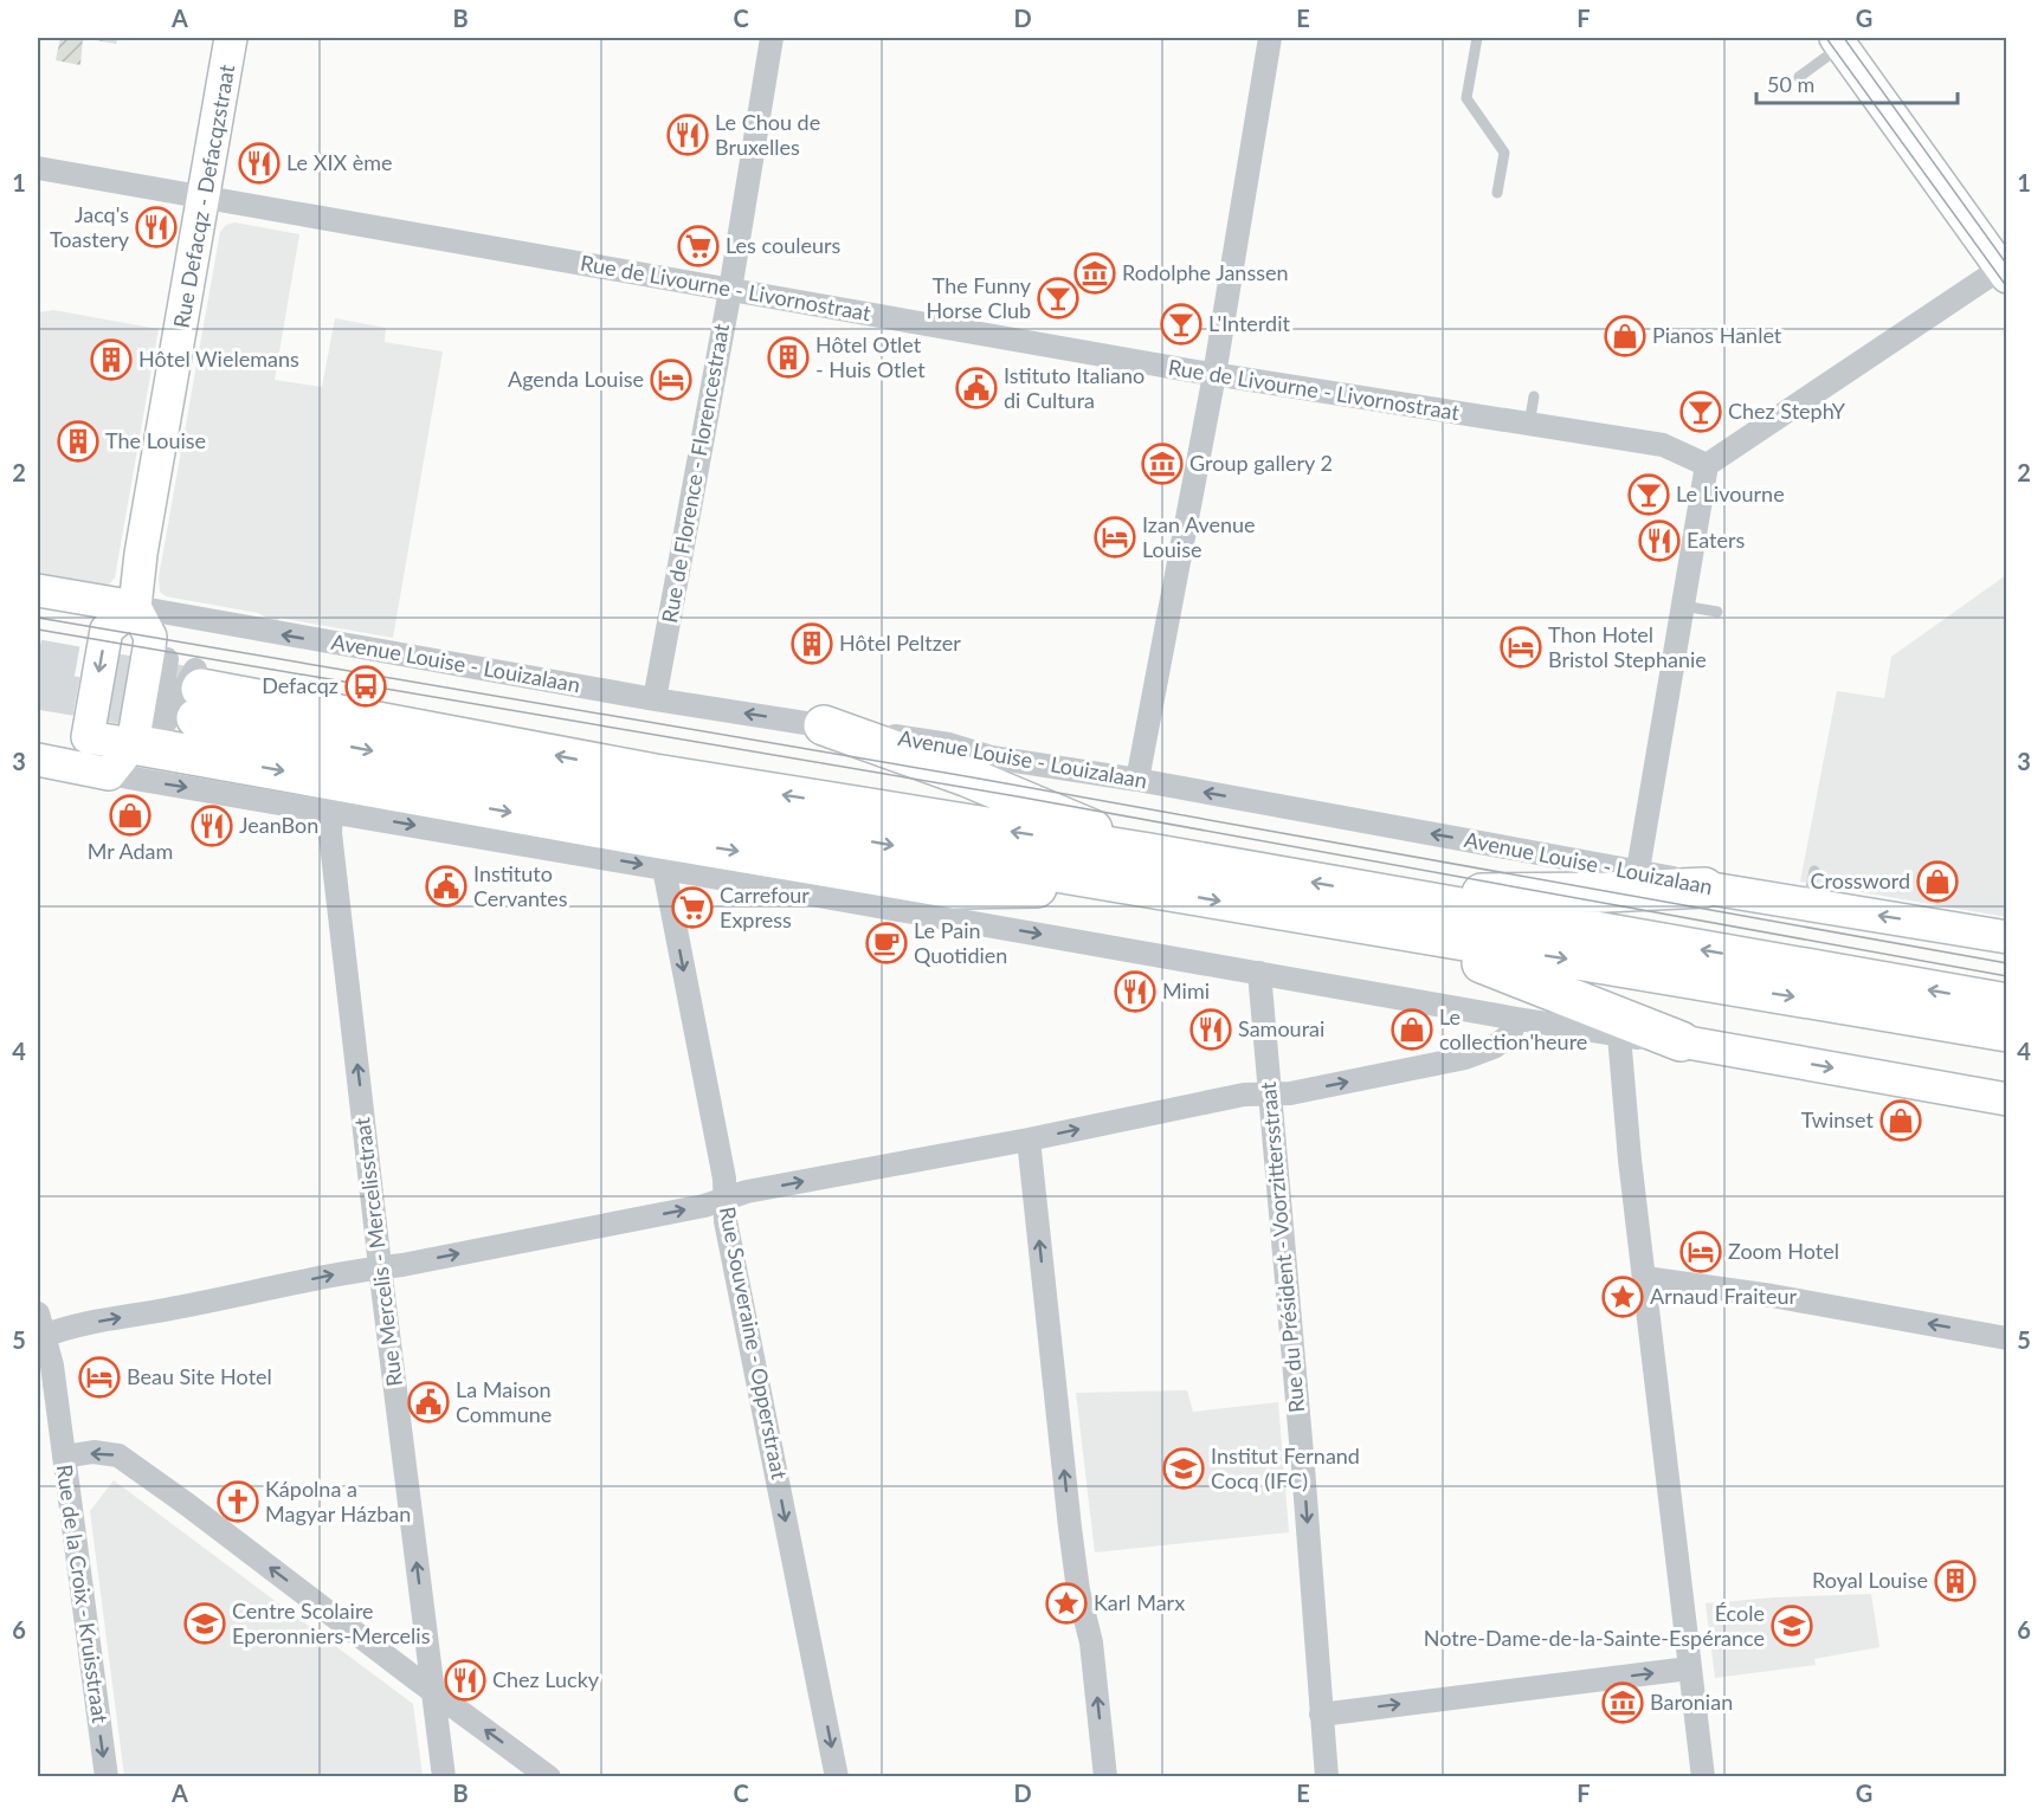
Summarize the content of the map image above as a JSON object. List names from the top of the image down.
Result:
{
  "streets": {
    "street": [
      "Rue Defacqz - Defacqzstraat",
      "Rue de Livourne - Livornostraat",
      "Rue de Florence - Florencestraat",
      "Avenue Louise - Louizalaan",
      "Rue du Président - Voorzittersstraat",
      "Rue Mercelis - Mercelisstraat",
      "Rue Souveraine - Opperstraat",
      "Rue de la Croix - Kruisstraat"
    ]
  },
  "crossings": [
    ["Rue Defacqz - Defacqzstraat", "Rue de Livourne - Livornostraat"],
    ["Rue Defacqz - Defacqzstraat", "Avenue Louise - Louizalaan"],
    ["Rue de Livourne - Livornostraat", "Rue de Florence - Florencestraat"],
    ["Rue de Florence - Florencestraat", "Avenue Louise - Louizalaan"]
  ],
  "one_way": [
    "Rue du Président - Voorzittersstraat",
    "Rue Mercelis - Mercelisstraat",
    "Rue Souveraine - Opperstraat",
    "Rue de la Croix - Kruisstraat"
  ],
  "places": {
    "restaurant": [
      "Le Chou de Bruxelles",
      "Le XIX ème",
      "Jacq's Toastery",
      "Eaters",
      "JeanBon",
      "Mimi",
      "Samourai",
      "Chez Lucky"
    ],
    "supermarket": ["Les couleurs", "Carrefour Express"],
    "museum": ["Rodolphe Janssen", "Group gallery 2", "Baronian"],
    "bar": [
      "The Funny Horse Club",
      "L'Interdit",
      "Chez StephY",
      "Le Livourne"
    ],
    "shop": [
      "Pianos Hanlet",
      "Mr Adam",
      "Crossword",
      "Le collection'heure",
      "Twinset"
    ],
    "building": [
      "Hôtel Otlet - Huis Otlet",
      "Hôtel Wielemans",
      "The Louise",
      "Hôtel Peltzer",
      "Royal Louise"
    ],
    "hotel": [
      "Agenda Louise",
      "Izan Avenue Louise",
      "Thon Hotel Bristol Stephanie",
      "Zoom Hotel",
      "Beau Site Hotel"
    ],
    "public building": ["Istituto Italiano di Cultura", "Instituto Cervantes", "La Maison Commune"],
    "bus stop": ["Defacqz"],
    "cafe": ["Le Pain Quotidien"],
    "place": ["Arnaud Fraiteur", "Karl Marx"],
    "school or university": ["Institut Fernand Cocq (IFC)", "Centre Scolaire Eperonniers-Mercelis", "École Notre-Dame-de-la-Sainte-Espérance"],
    "church": ["Kápolna a Magyar Házban"]
  },
  "scale_bar": "50 m",
  "grid": {
    "columns": [
      "A",
      "B",
      "C",
      "D",
      "E",
      "F",
      "G"
    ],
    "rows": [
      "1",
      "2",
      "3",
      "4",
      "5",
      "6"
    ]
  }
}
